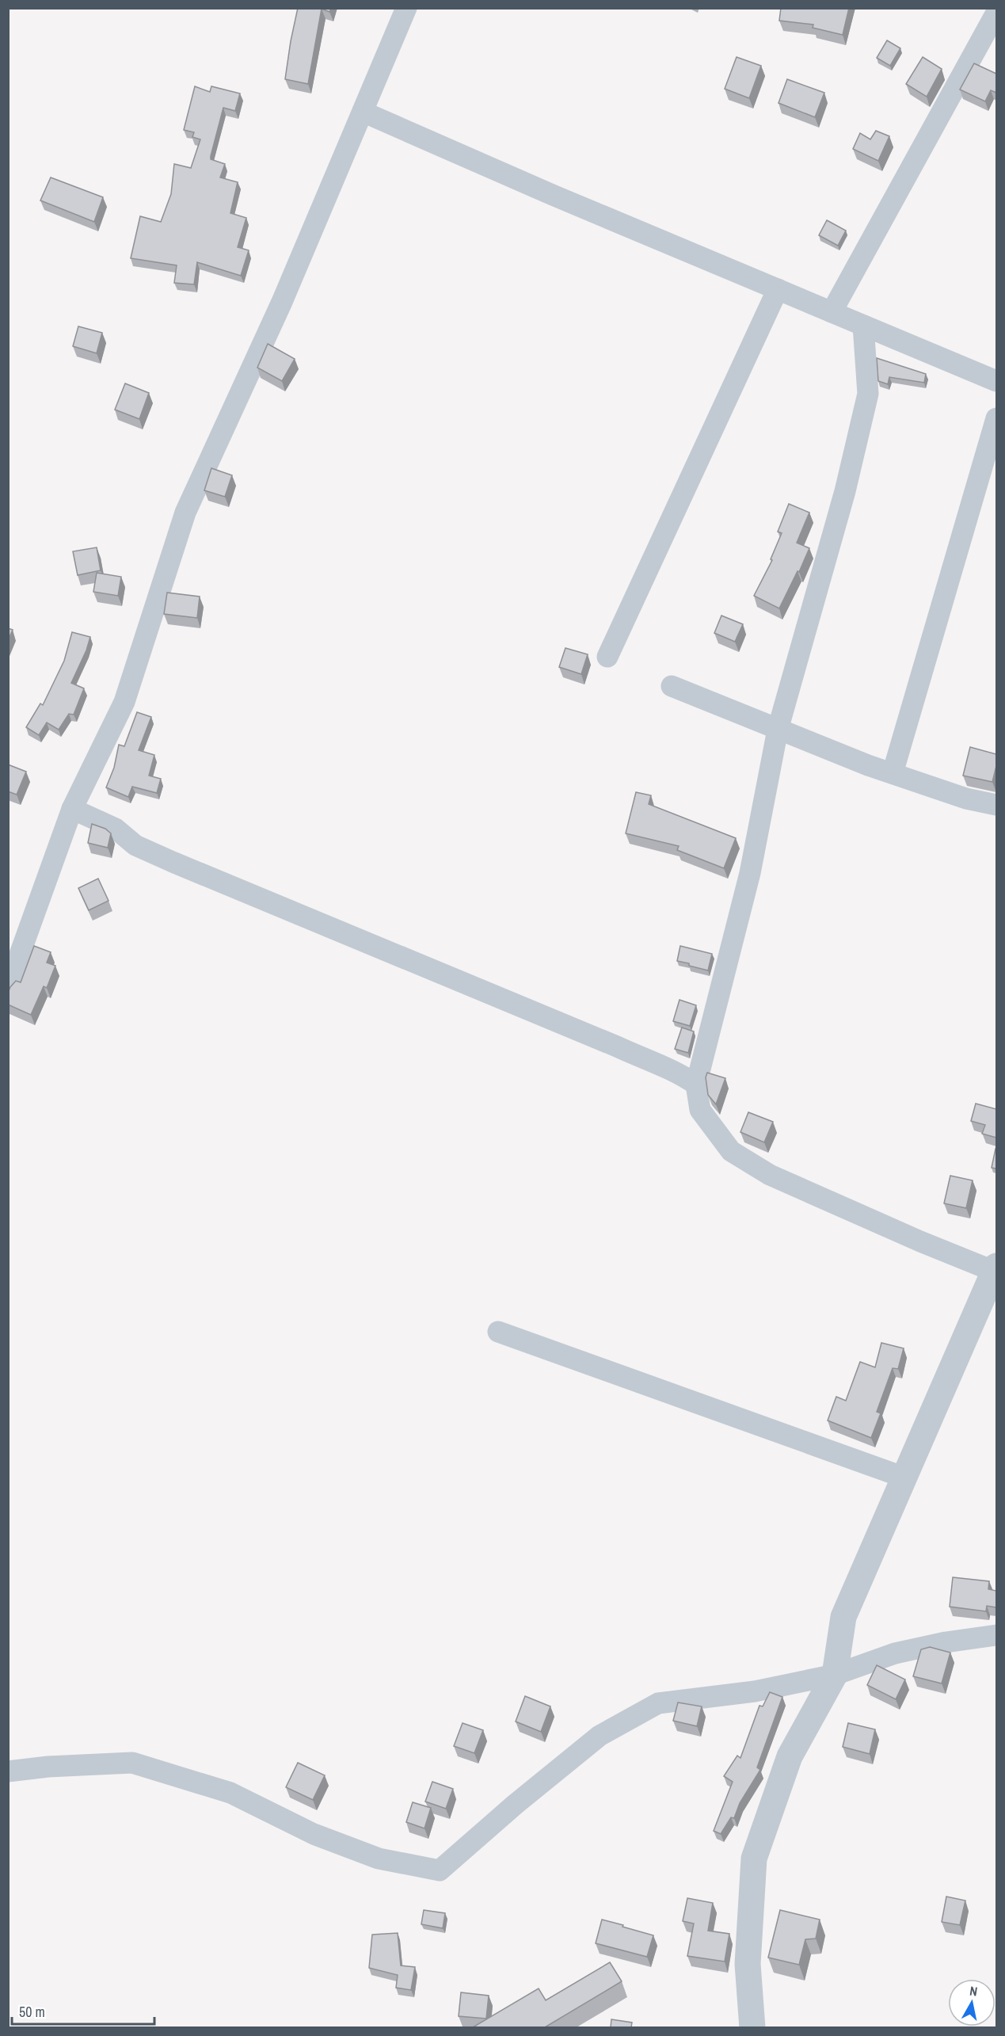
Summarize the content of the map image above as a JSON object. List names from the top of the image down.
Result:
{
  "scale_bar": "50 m",
  "north": "top"
}
